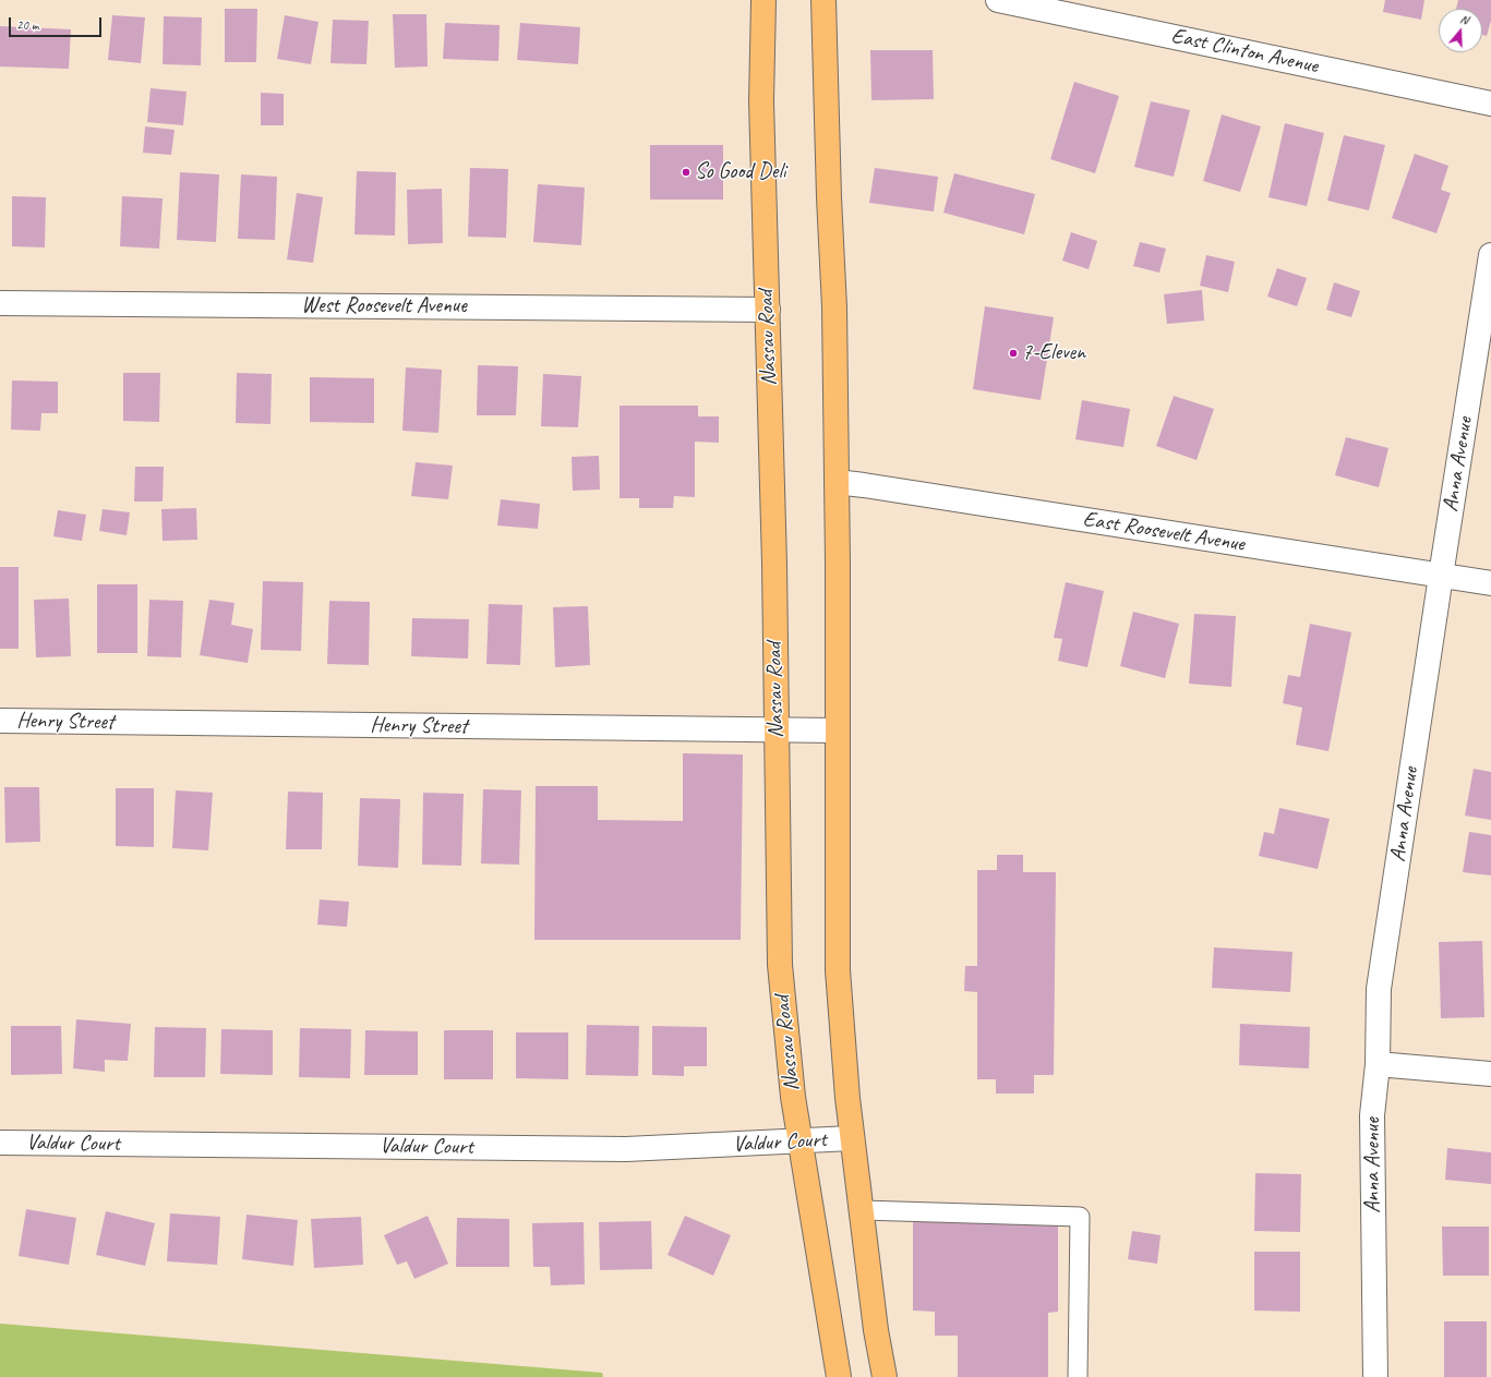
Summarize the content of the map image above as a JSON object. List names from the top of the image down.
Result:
{
  "streets": {
    "main road": ["Nassau Road"],
    "street": [
      "East Clinton Avenue",
      "West Roosevelt Avenue",
      "Anna Avenue",
      "East Roosevelt Avenue",
      "Henry Street",
      "Valdur Court"
    ]
  },
  "crossings": [
    ["West Roosevelt Avenue", "Nassau Road"],
    ["Nassau Road", "Henry Street"],
    ["Nassau Road", "Valdur Court"],
    ["Anna Avenue", "East Roosevelt Avenue"]
  ],
  "places": ["So Good Deli", "7-Eleven"],
  "scale_bar": "20 m",
  "north": "top"
}
